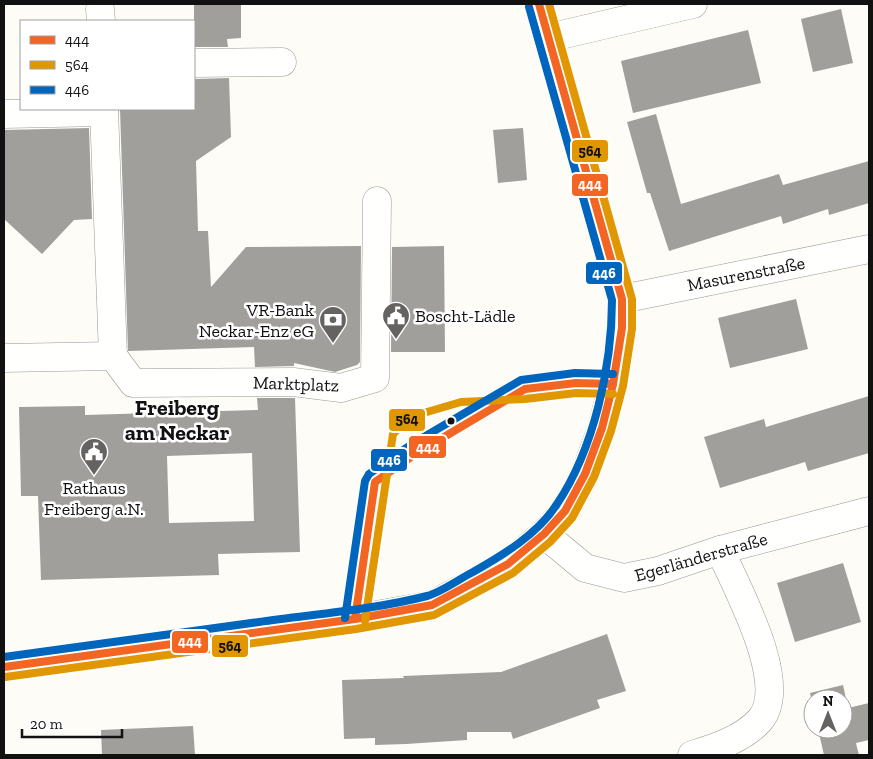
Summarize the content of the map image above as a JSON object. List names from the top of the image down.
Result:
{
  "streets": {
    "street": ["Masurenstraße", "Marktplatz", "Egerländerstraße"]
  },
  "districts": ["Freiberg am Neckar"],
  "places": {
    "public building": ["Boscht-Lädle", "Rathaus Freiberg a.N."],
    "bank": ["VR-Bank Neckar-Enz eG"]
  },
  "lines": ["transit line 444", "transit line 564", "transit line 446"],
  "legend": ["444", "564", "446"],
  "scale_bar": "20 m",
  "north": "top"
}
